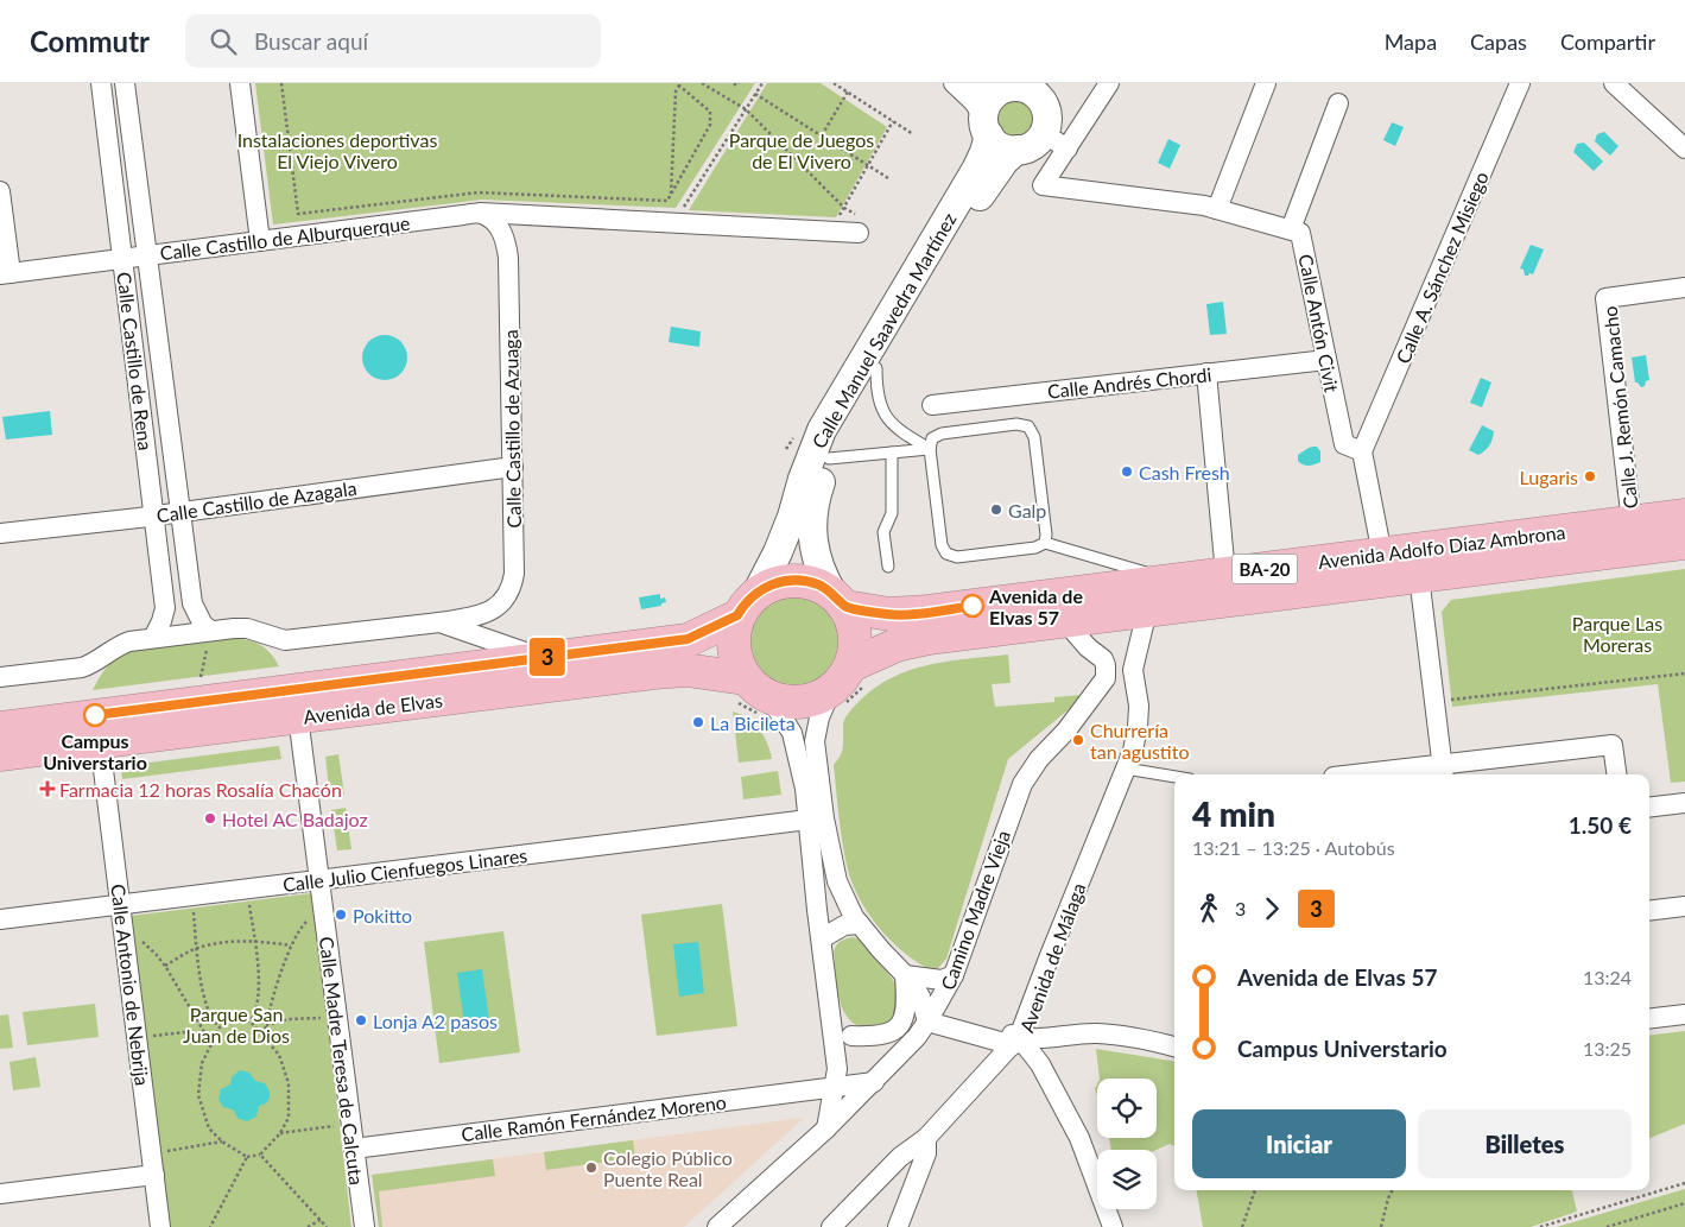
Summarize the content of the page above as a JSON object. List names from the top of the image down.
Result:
{
  "streets": {
    "highway": ["Avenida Adolfo Díaz Ambrona", "BA-20", "Avenida de Elvas"],
    "main road": ["Calle Manuel Saavedra Martínez"],
    "street": [
      "Calle Castillo de Alburquerque",
      "Calle A. Sánchez Misiego",
      "Calle Antón Civit",
      "Calle Castillo de Rena",
      "Calle Andrés Chordi",
      "Calle J. Remón Camacho",
      "Calle Castillo de Azuaga",
      "Calle Castillo de Azagala",
      "Calle Julio Cienfuegos Linares",
      "Camino Madre Vieja",
      "Avenida de Málaga",
      "Calle Antonio de Nebrija",
      "Calle Madre Teresa de Calcuta",
      "Calle Ramón Fernández Moreno"
    ]
  },
  "crossings": [
    ["Calle Castillo de Alburquerque", "Calle Castillo de Rena"],
    ["Calle Castillo de Alburquerque", "Calle Castillo de Azuaga"],
    ["Calle A. Sánchez Misiego", "Calle Antón Civit"],
    ["Calle Antón Civit", "Calle Andrés Chordi"],
    ["Calle Manuel Saavedra Martínez", "Avenida Adolfo Díaz Ambrona"],
    ["Calle Manuel Saavedra Martínez", "BA-20"],
    ["Calle Manuel Saavedra Martínez", "Avenida de Elvas"],
    ["Calle Castillo de Rena", "Calle Castillo de Azagala"],
    ["Calle Castillo de Rena", "Avenida de Elvas"],
    ["Calle J. Remón Camacho", "Avenida Adolfo Díaz Ambrona"],
    ["Calle Castillo de Azuaga", "Calle Castillo de Azagala"],
    ["Calle Castillo de Azuaga", "Avenida de Elvas"],
    ["Avenida Adolfo Díaz Ambrona", "BA-20"],
    ["Avenida Adolfo Díaz Ambrona", "Avenida de Elvas"],
    ["Avenida Adolfo Díaz Ambrona", "Avenida de Málaga"],
    ["BA-20", "Avenida de Elvas"],
    ["Avenida de Elvas", "Calle Antonio de Nebrija"],
    ["Avenida de Elvas", "Calle Madre Teresa de Calcuta"],
    ["Calle Julio Cienfuegos Linares", "Calle Antonio de Nebrija"],
    ["Calle Julio Cienfuegos Linares", "Calle Madre Teresa de Calcuta"],
    ["Camino Madre Vieja", "Calle Ramón Fernández Moreno"],
    ["Calle Madre Teresa de Calcuta", "Calle Ramón Fernández Moreno"]
  ],
  "parks": [
    "Instalaciones deportivas El Viejo Vivero",
    "Parque de Juegos de El Vivero",
    "Parque Las Moreras",
    "Parque San Juan de Dios"
  ],
  "places": {
    "other": [
      "Cash Fresh",
      "Lugaris",
      "Galp",
      "Avenida de Elvas 57",
      "Campus Universtario",
      "La Bicileta",
      "Churrería tan agustito",
      "Hotel AC Badajoz",
      "Pokitto",
      "Lonja A2 pasos",
      "Colegio Público Puente Real"
    ],
    "health": ["Farmacia 12 horas Rosalía Chacón"]
  },
  "lines": ["bus line 3"],
  "page": {
    "header": "Commutr",
    "search": "Buscar aquí",
    "nav": ["Mapa", "Capas", "Compartir"],
    "on_map": "3",
    "heading": ["4 min", "13:21 – 13:25 · Autobús", "1.50 €"],
    "legs": ["3", "3"],
    "list": [
      {
        "name": "Avenida de Elvas 57",
        "value": "13:24"
      },
      {
        "name": "Campus Universtario",
        "value": "13:25"
      }
    ],
    "buttons": ["Iniciar", "Billetes"]
  }
}
